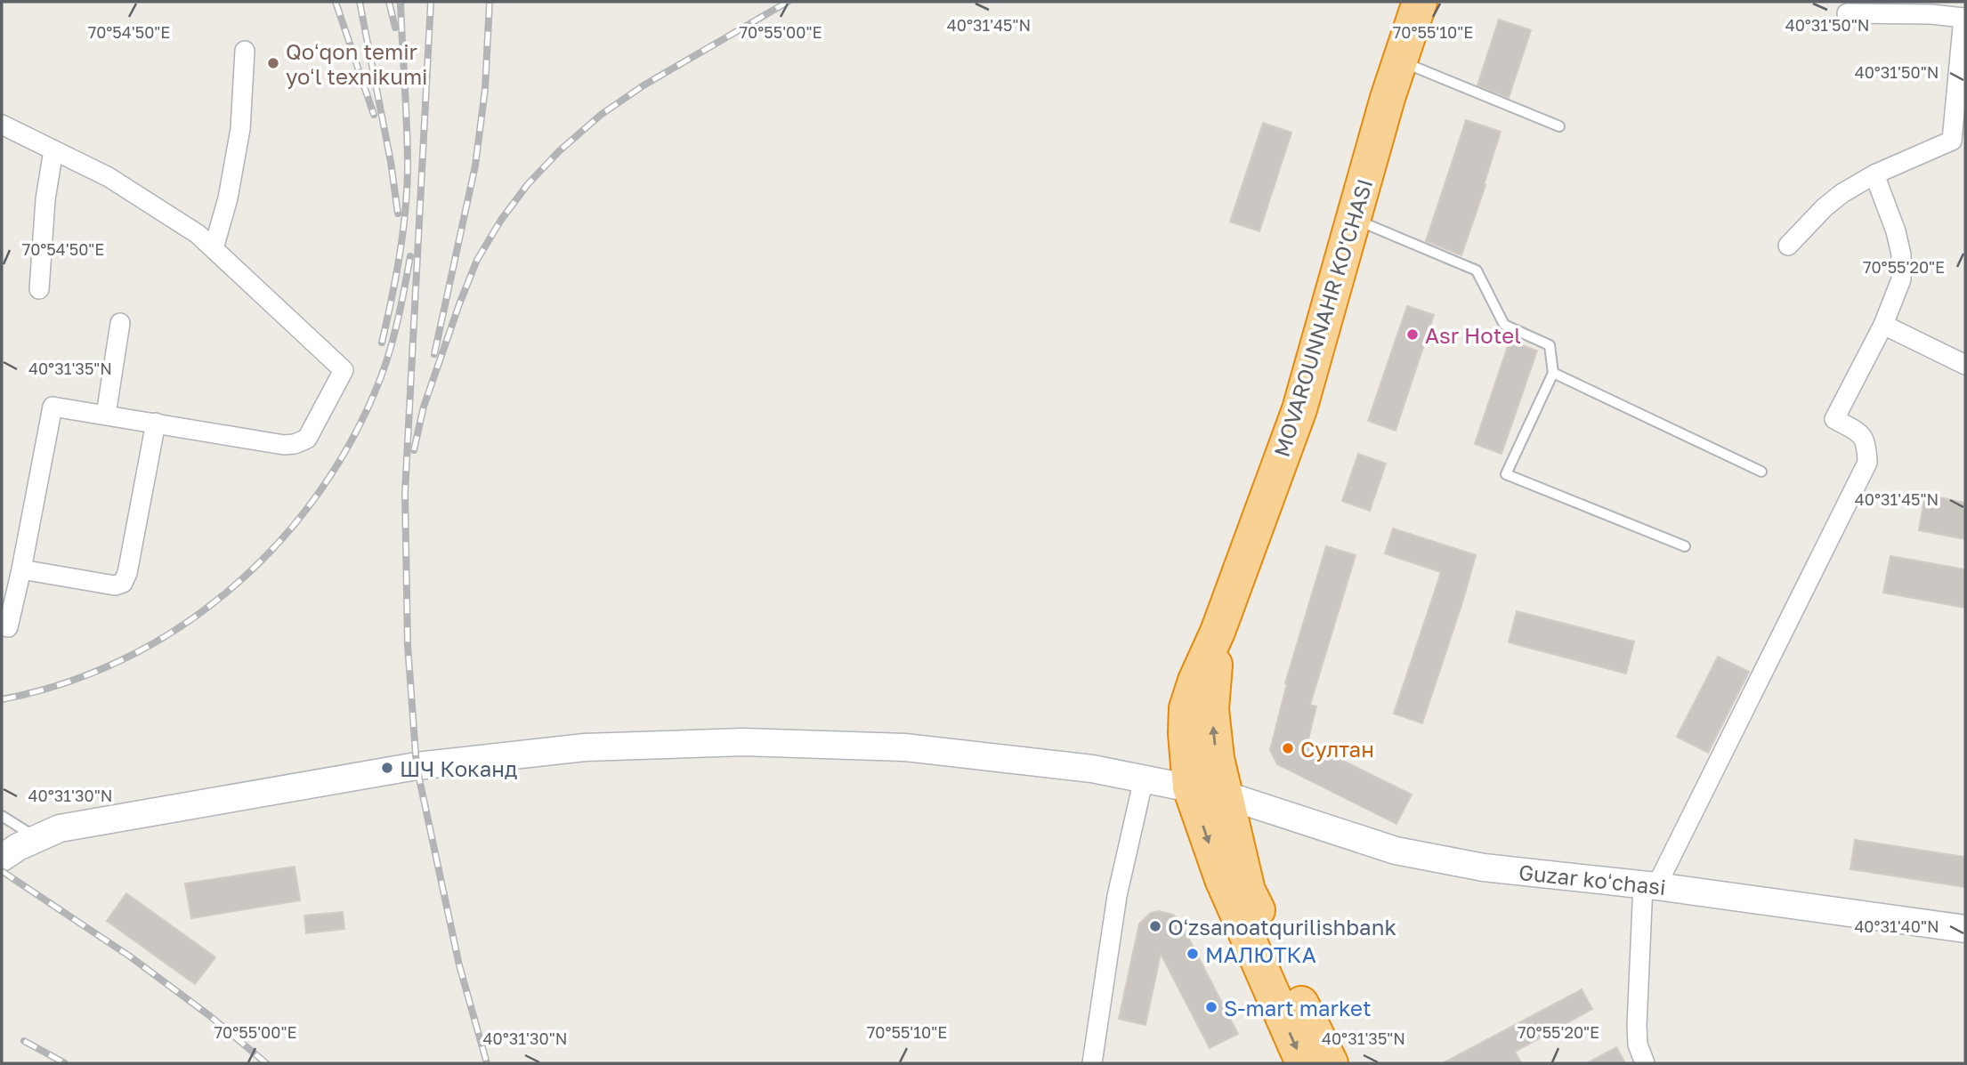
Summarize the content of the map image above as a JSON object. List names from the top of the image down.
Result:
{
  "streets": {
    "highway": ["MOVAROUNNAHR KO'CHASI"],
    "main road": ["Guzar koʻchasi"]
  },
  "crossings": [
    ["MOVAROUNNAHR KO'CHASI", "Guzar koʻchasi"]
  ],
  "places": [
    "Qoʻqon temir yoʻl texnikumi",
    "Asr Hotel",
    "Султан",
    "ШЧ Коканд",
    "Oʻzsanoatqurilishbank",
    "МАЛЮТКА",
    "S-mart market"
  ],
  "coordinates": [
    "40°31'45\"N",
    "40°31'50\"N",
    "70°54'50\"E",
    "70°55'00\"E",
    "70°55'10\"E",
    "70°55'20\"E",
    "40°31'35\"N",
    "40°31'30\"N",
    "40°31'40\"N"
  ]
}
